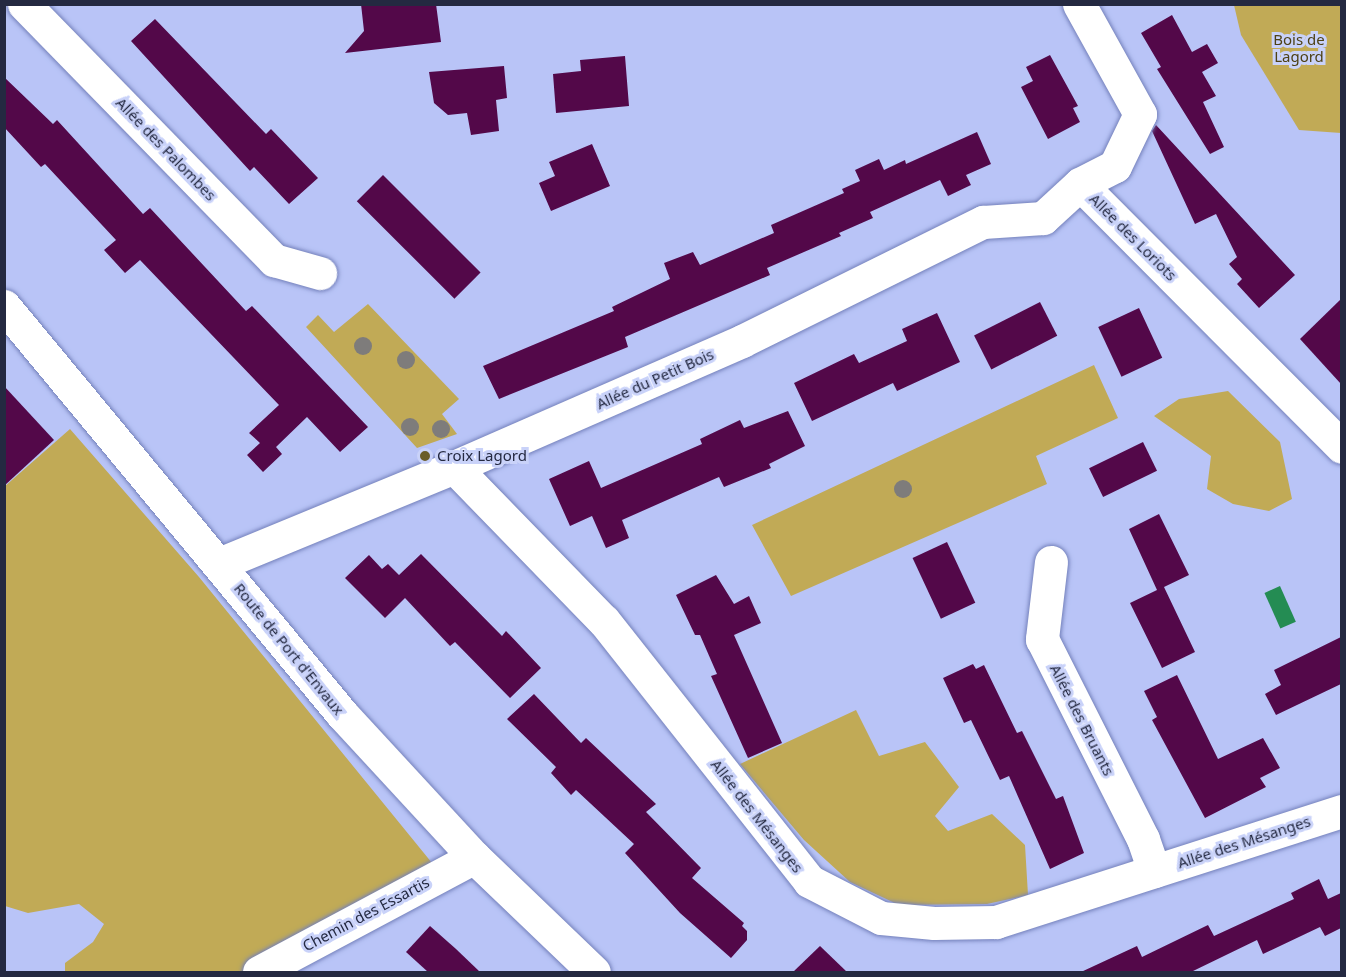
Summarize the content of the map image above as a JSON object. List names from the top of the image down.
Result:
{
  "streets": {
    "street": [
      "Allée des Palombes",
      "Allée des Loriots",
      "Allée du Petit Bois",
      "Route de Port d'Envaux",
      "Allée des Bruants",
      "Allée des Mésanges",
      "Chemin des Essartis"
    ]
  },
  "crossings": [
    ["Allée des Loriots", "Allée du Petit Bois"],
    ["Allée du Petit Bois", "Route de Port d'Envaux"],
    ["Allée du Petit Bois", "Allée des Mésanges"],
    ["Route de Port d'Envaux", "Chemin des Essartis"],
    ["Allée des Bruants", "Allée des Mésanges"]
  ],
  "parks": ["Bois de Lagord"],
  "places": ["Croix Lagord"]
}
